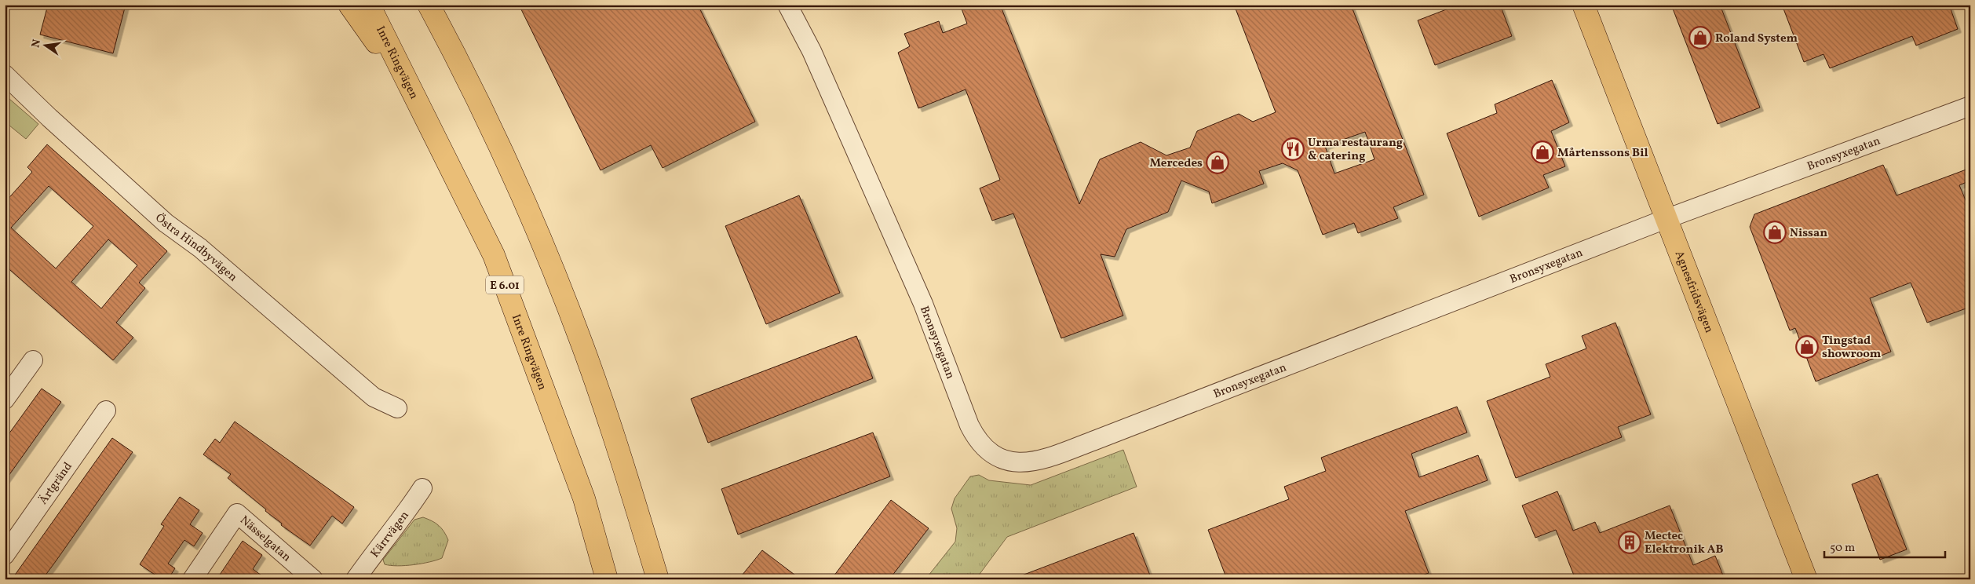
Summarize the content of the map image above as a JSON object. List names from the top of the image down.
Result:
{
  "streets": {
    "main road": ["Inre Ringvägen", "E 6.01", "Agnesfridsvägen"],
    "street": [
      "Bronsyxegatan",
      "Östra Hindbyvägen",
      "Ärtgränd",
      "Kärrvägen",
      "Nässelgatan"
    ]
  },
  "crossings": [
    ["Bronsyxegatan", "Agnesfridsvägen"]
  ],
  "places": {
    "shop": [
      "Roland System",
      "Mårtenssons Bil",
      "Mercedes",
      "Nissan",
      "Tingstad showroom"
    ],
    "restaurant": ["Urma restaurang & catering"],
    "building": ["Mectec Elektronik AB"]
  },
  "scale_bar": "50 m",
  "north": "left"
}
